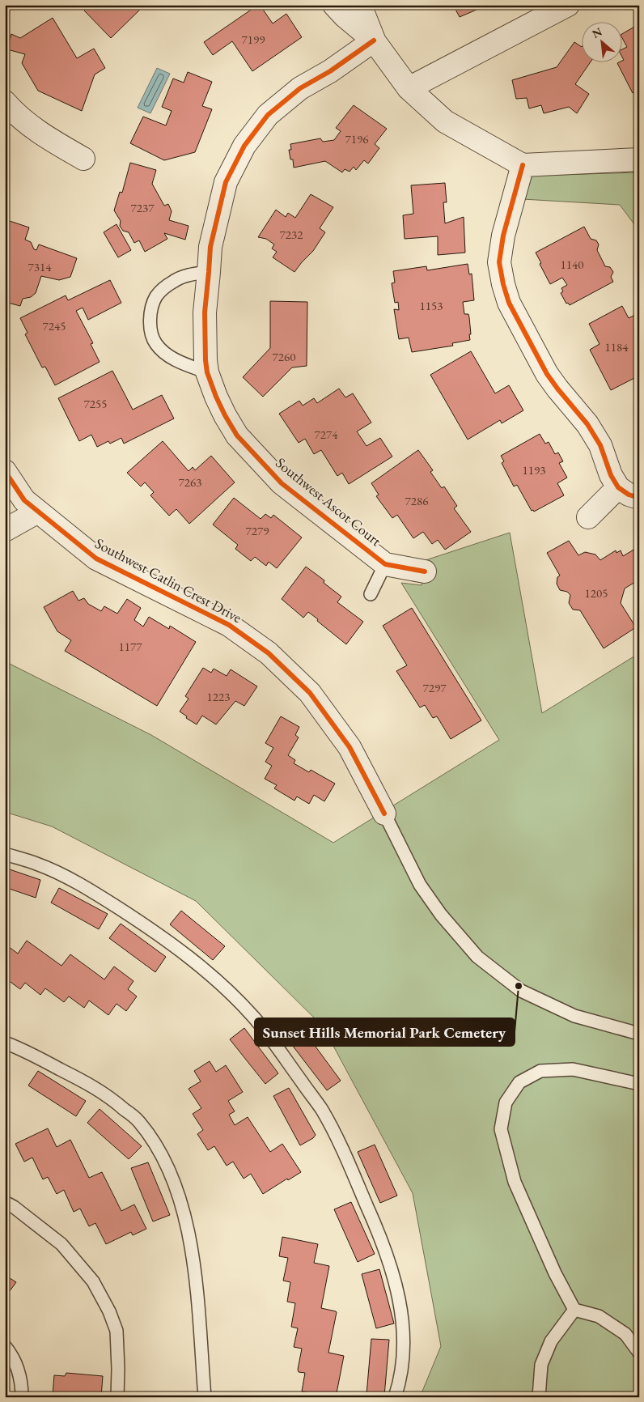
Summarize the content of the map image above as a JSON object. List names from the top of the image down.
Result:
{
  "streets": {
    "street": ["Southwest Ascot Court", "Southwest Catlin Crest Drive"]
  },
  "places": ["Sunset Hills Memorial Park Cemetery"],
  "house_numbers": [
    "7199",
    "7196",
    "7237",
    "7232",
    "1140",
    "7314",
    "1153",
    "7245",
    "1184",
    "7260",
    "7255",
    "7274",
    "1193",
    "7263",
    "7286",
    "7279",
    "1205",
    "1177",
    "7297",
    "1223"
  ],
  "north": "top left"
}
